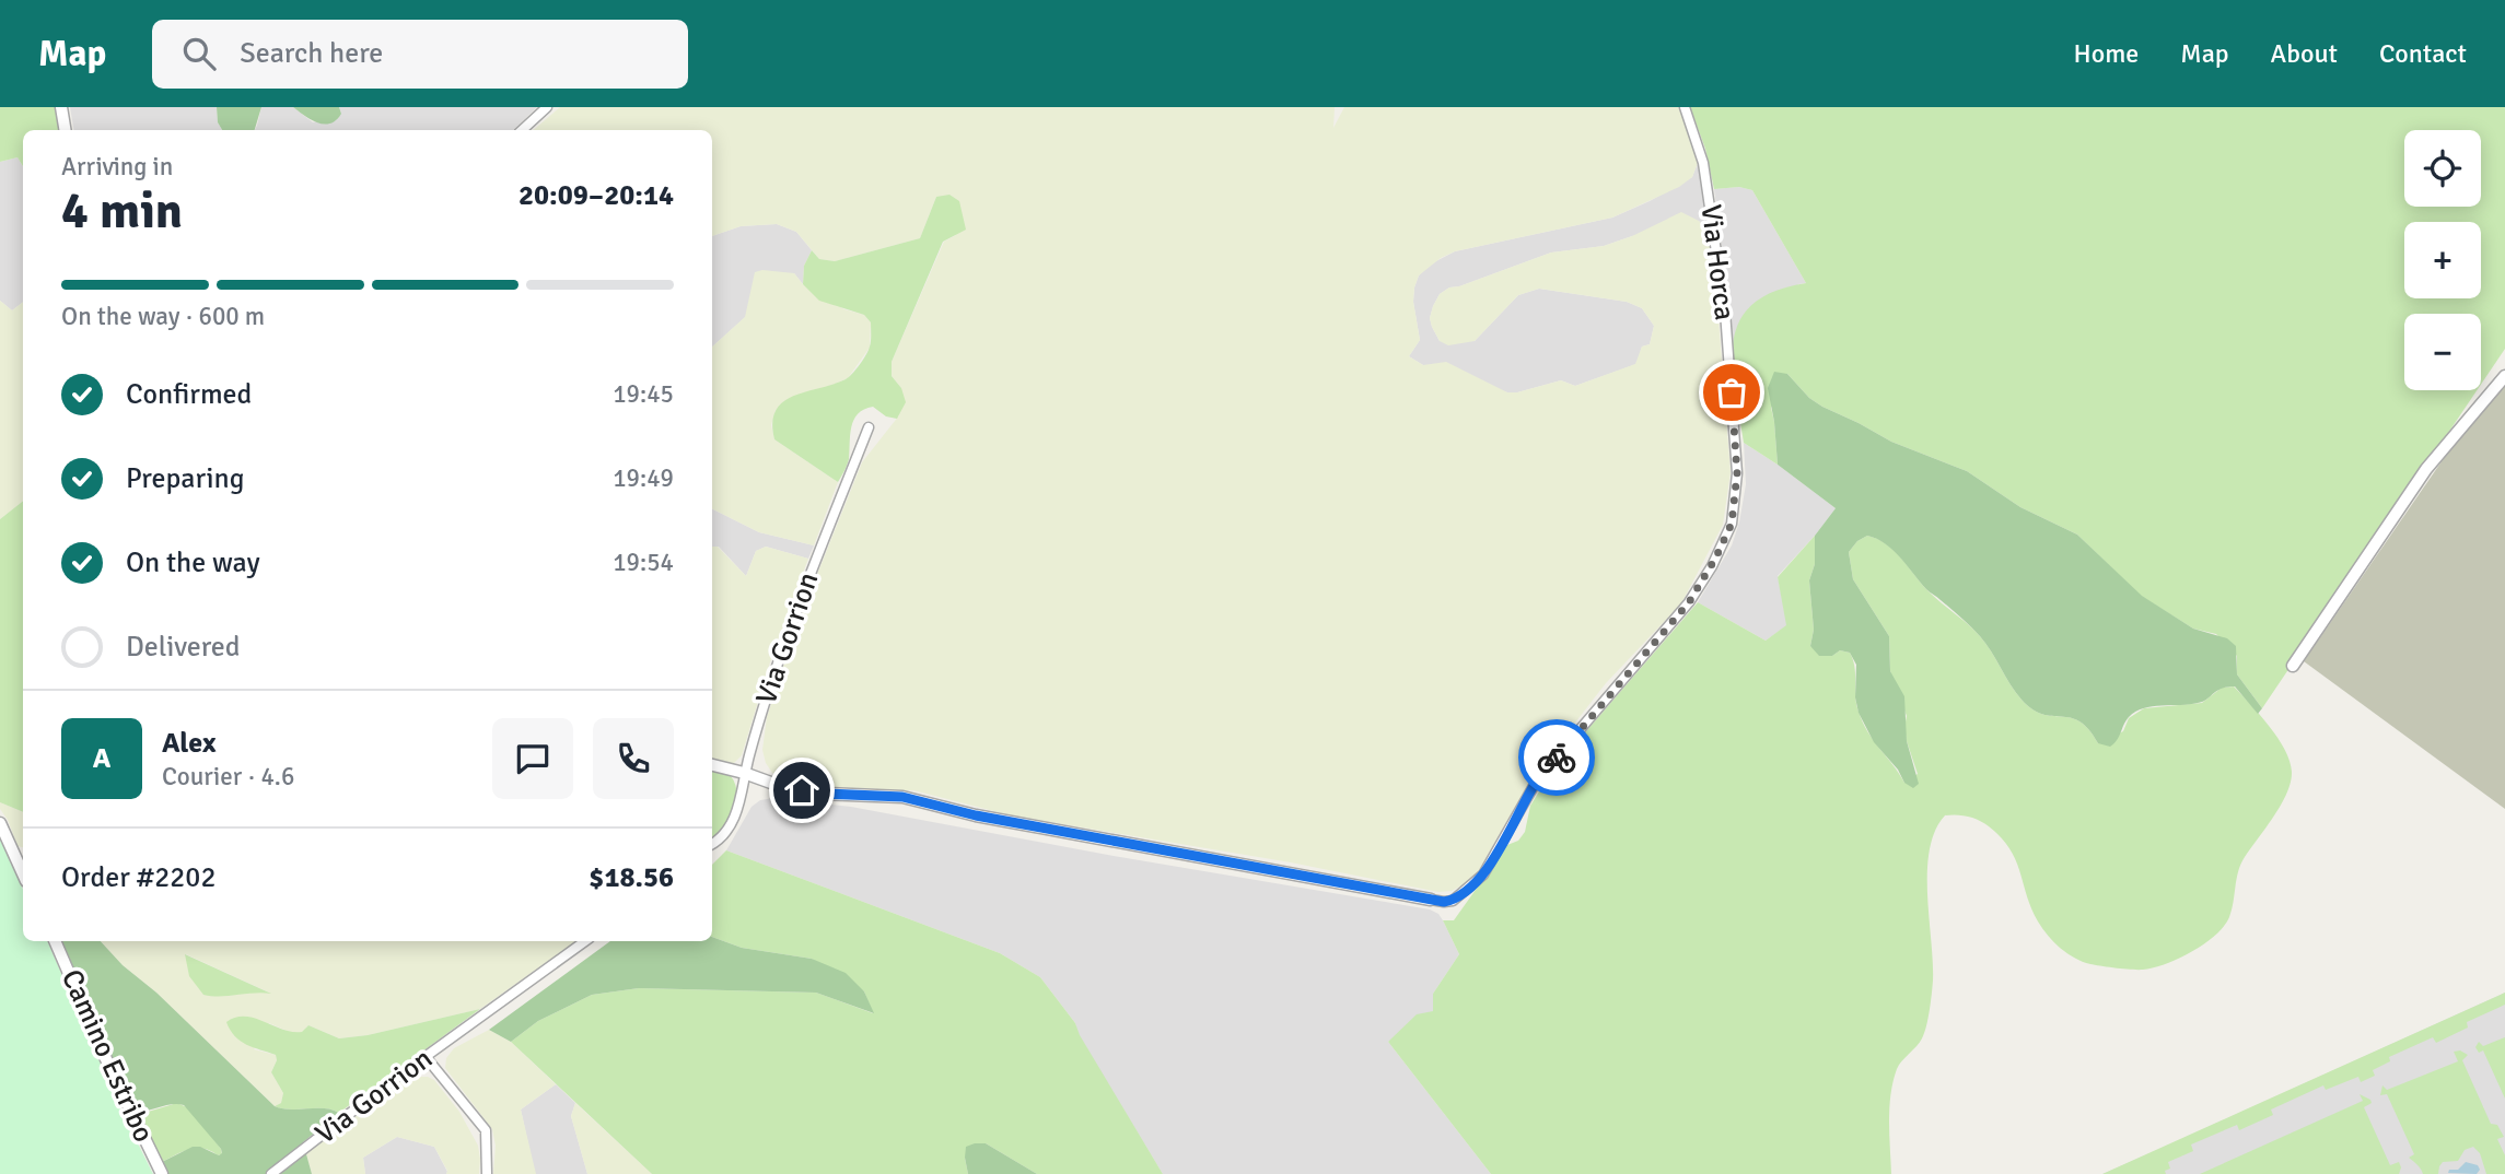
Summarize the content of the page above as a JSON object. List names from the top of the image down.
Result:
{
  "streets": {
    "street": ["Via Horca", "Via Gorrion", "Camino Estribo"]
  },
  "page": {
    "header": "Map",
    "search": "Search here",
    "nav": [
      "Home",
      "Map",
      "About",
      "Contact"
    ],
    "map_buttons": ["+", "−"],
    "heading": ["4 min", "Arriving in", "20:09–20:14"],
    "panel": [
      "Alex",
      "Courier · 4.6",
      "Order #2202",
      "$18.56"
    ],
    "bar": "On the way · 600 m",
    "list": [
      ["Confirmed", "19:45"],
      ["Preparing", "19:49"],
      ["On the way", "19:54"],
      "Delivered"
    ],
    "round": "A"
  }
}
